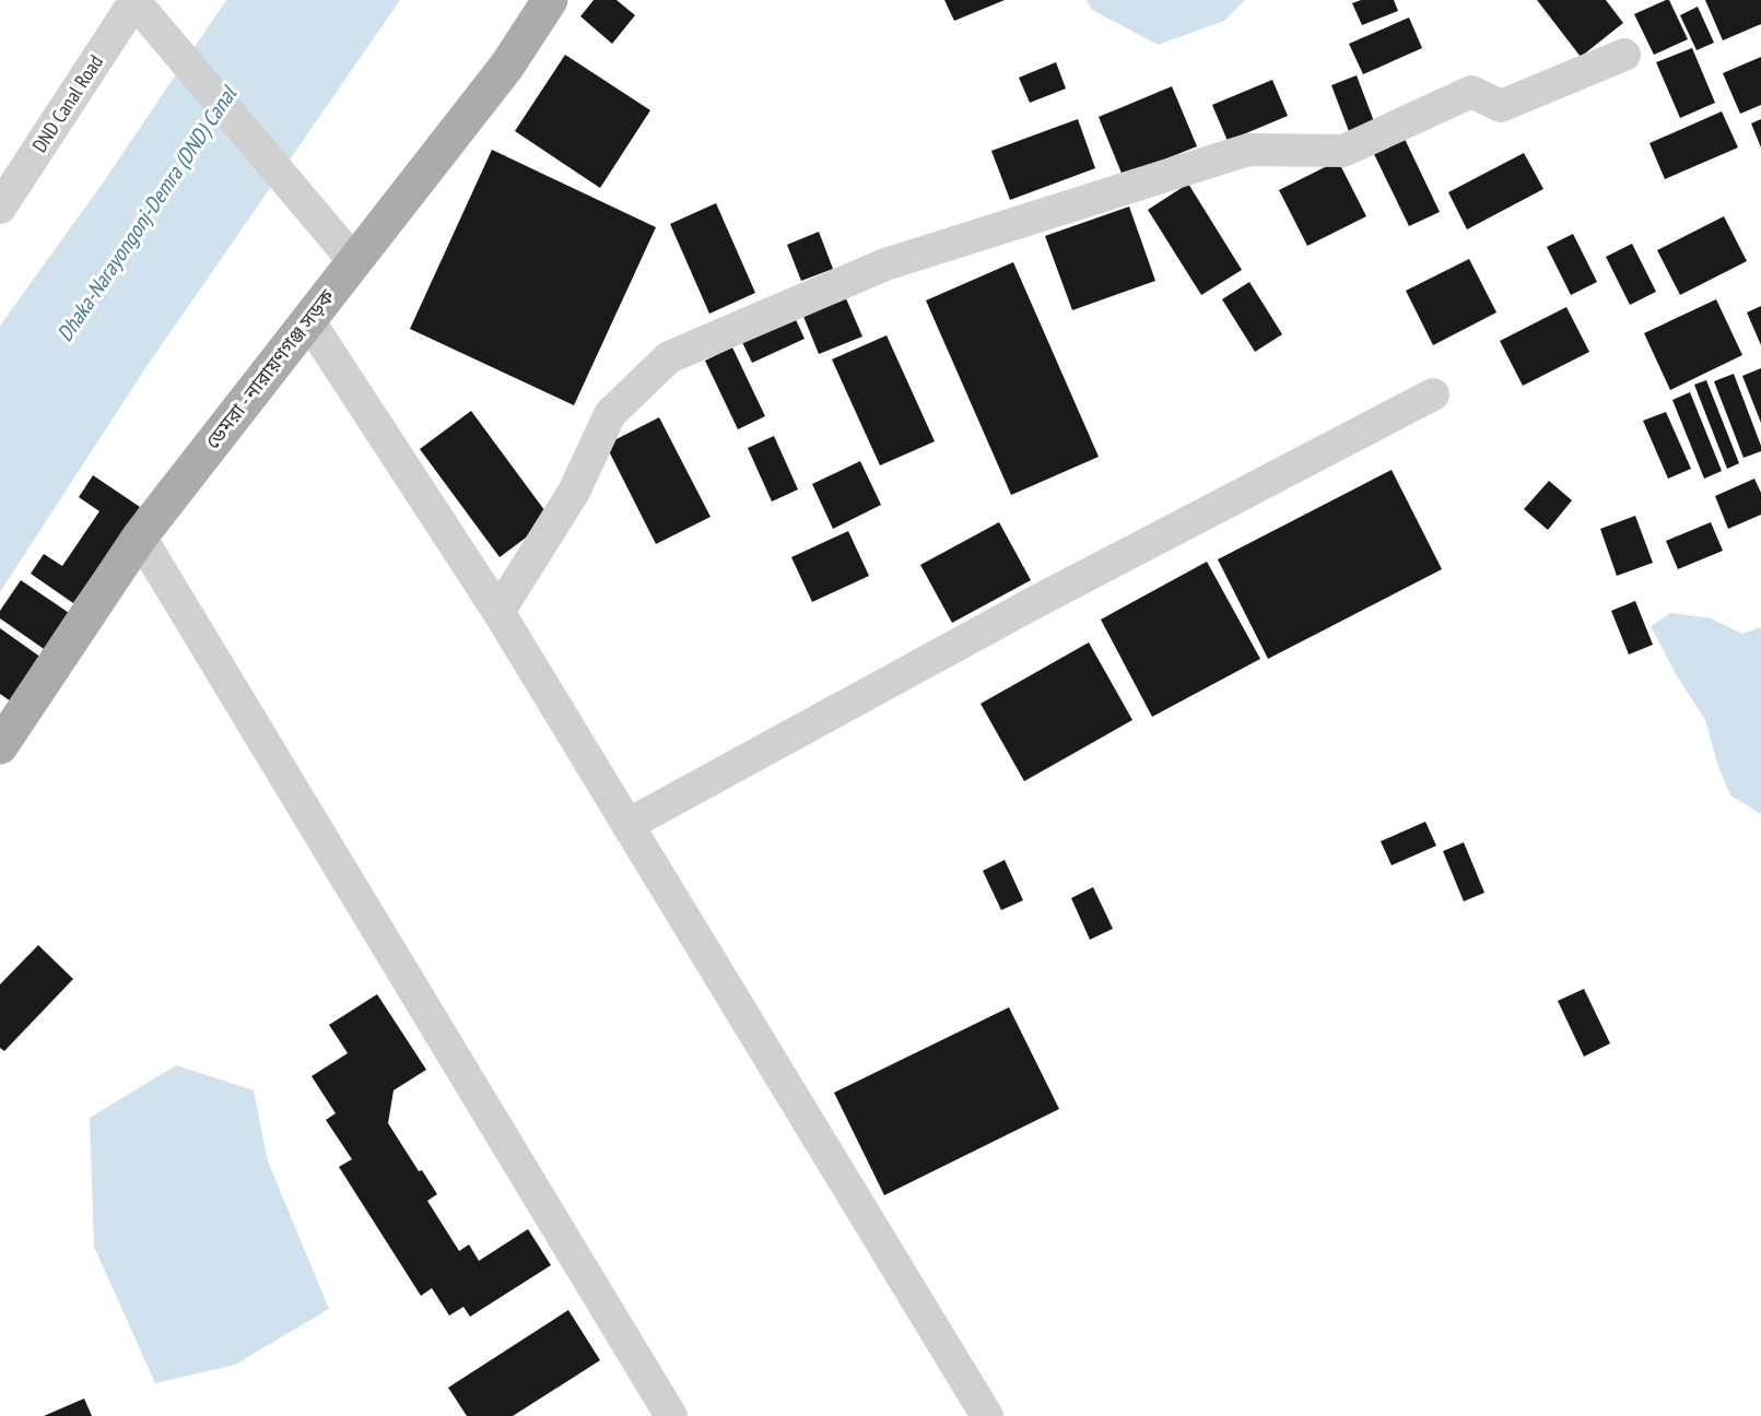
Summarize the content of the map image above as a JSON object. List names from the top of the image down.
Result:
{
  "streets": {
    "main road": ["ডেমরা - নারায়ণগঞ্জ সড়ক"],
    "street": ["DND Canal Road"]
  },
  "water": ["Dhaka-Narayongonj-Demra (DND) Canal"]
}
